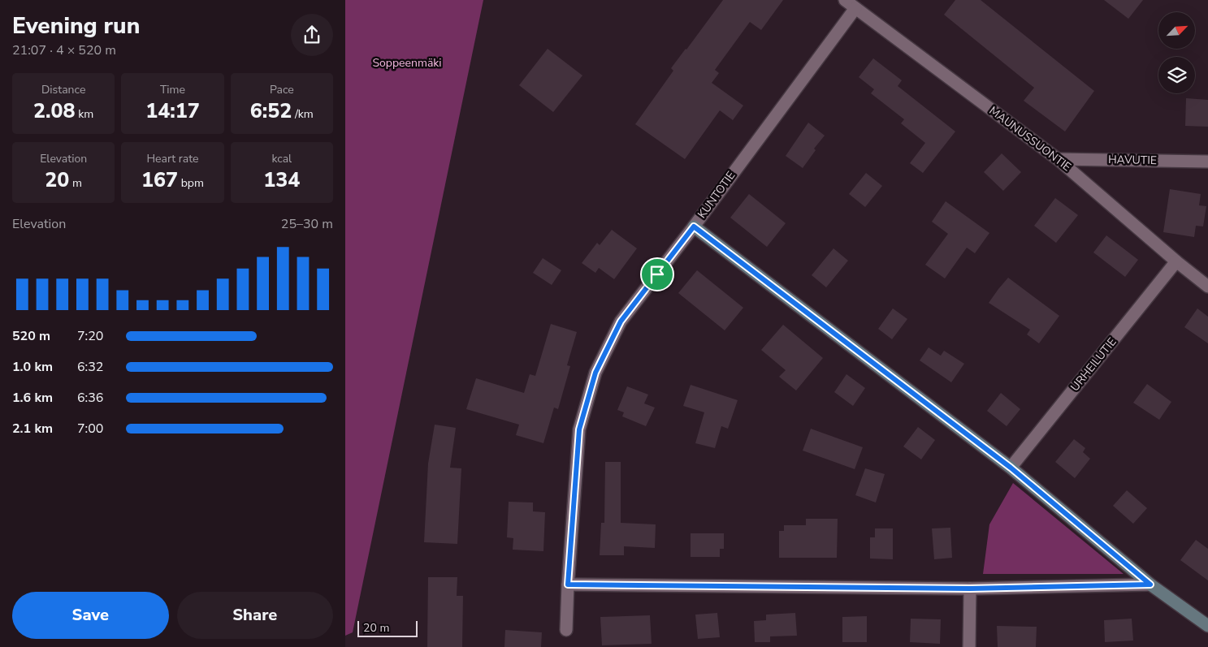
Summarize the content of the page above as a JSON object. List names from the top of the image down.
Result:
{
  "streets": {
    "street": [
      "MAUNUSSUONTIE",
      "HAVUTIE",
      "KUNTOTIE",
      "URHEILUTIE"
    ]
  },
  "crossings": [
    ["MAUNUSSUONTIE", "HAVUTIE"],
    ["MAUNUSSUONTIE", "KUNTOTIE"],
    ["MAUNUSSUONTIE", "URHEILUTIE"]
  ],
  "parks": ["Soppeenmäki"],
  "scale_bar": "20 m",
  "north": "top right",
  "page": {
    "heading": ["Evening run", "21:07 · 4 × 520 m"],
    "stats": [
      ["Distance", "2.08 km"],
      ["Time", "14:17"],
      ["Pace", "6:52 /km"],
      ["Elevation", "20 m"],
      ["Heart rate", "167 bpm"],
      ["kcal", "134"]
    ],
    "chart": ["Elevation", "25–30 m"],
    "list": [
      {
        "name": "520 m",
        "note": "7:20"
      },
      {
        "name": "1.0 km",
        "note": "6:32"
      },
      {
        "name": "1.6 km",
        "note": "6:36"
      },
      {
        "name": "2.1 km",
        "note": "7:00"
      }
    ],
    "buttons": ["Save", "Share"],
    "scale": "20 m"
  }
}
